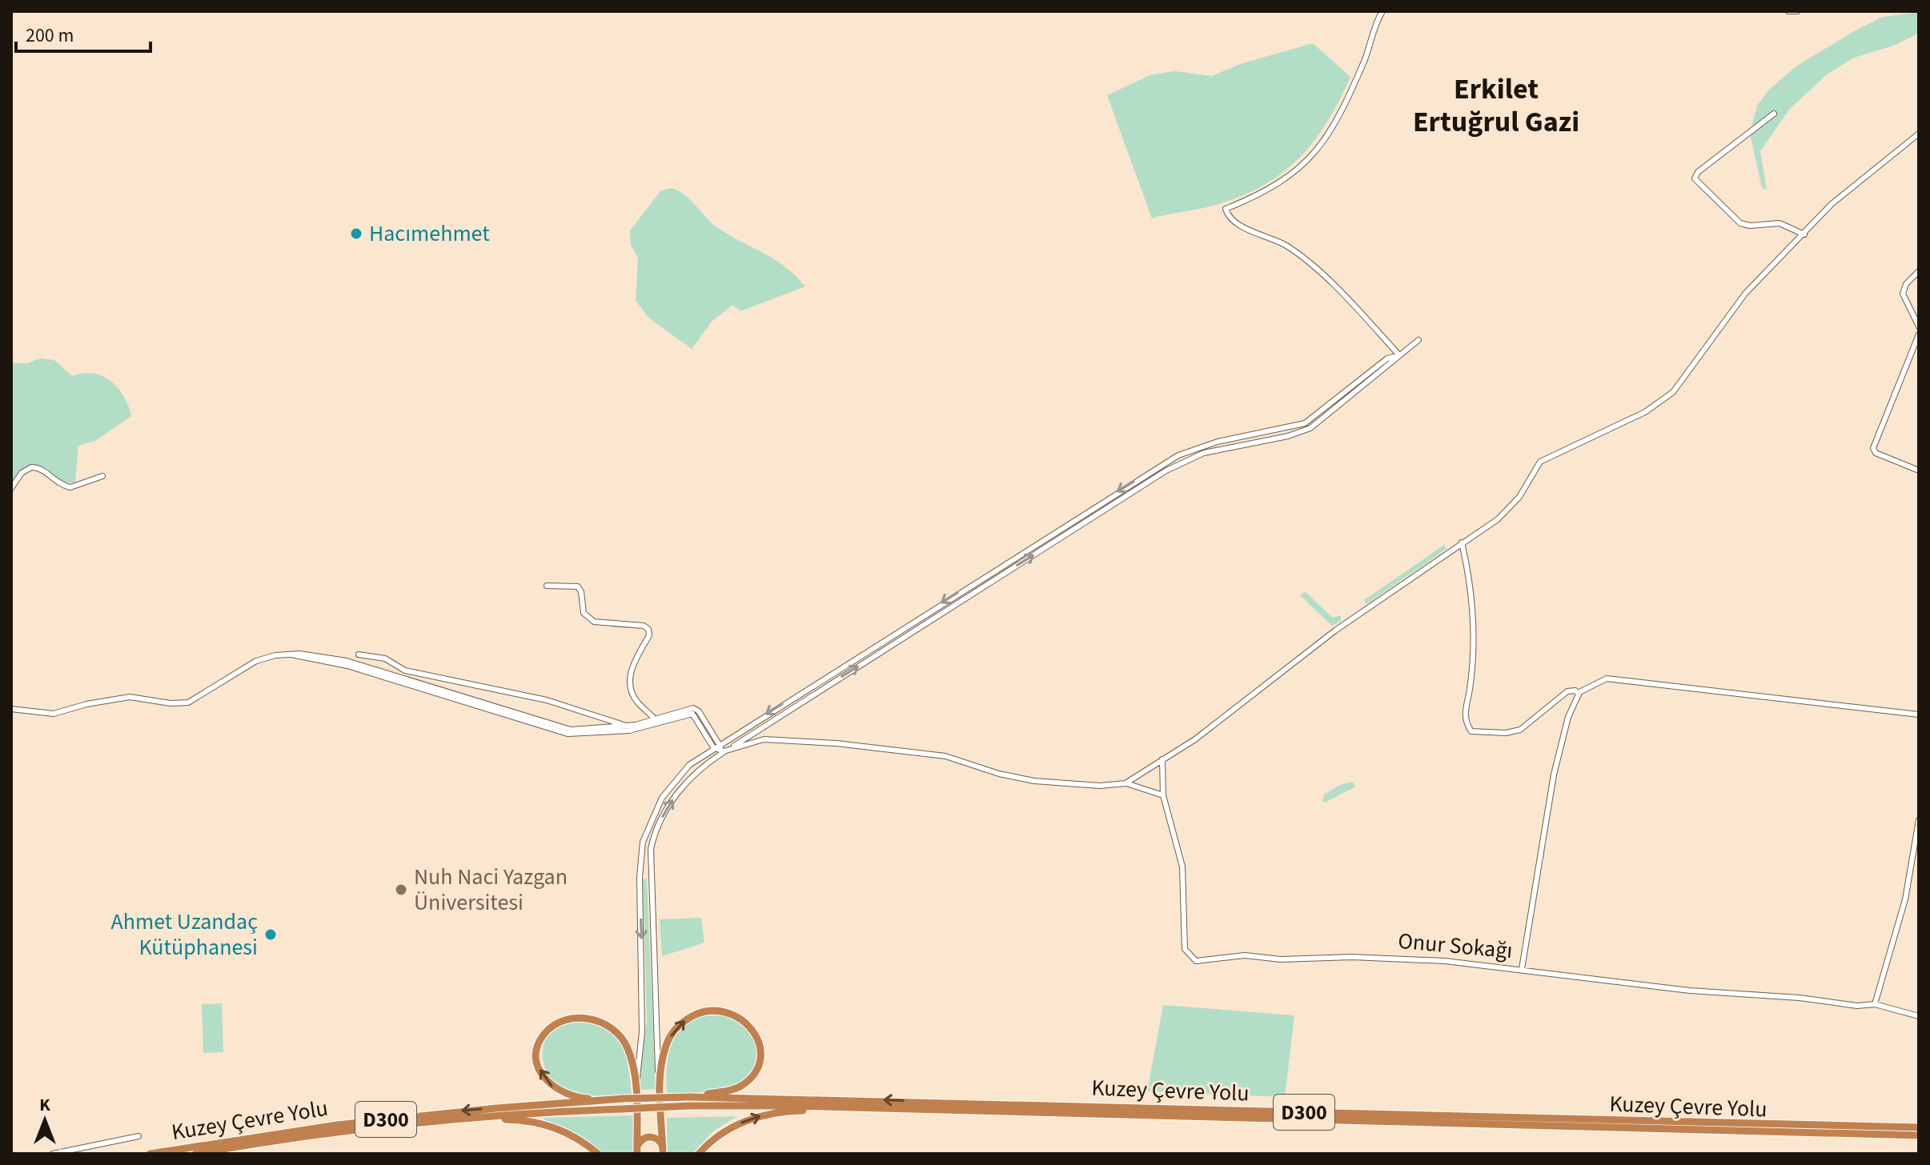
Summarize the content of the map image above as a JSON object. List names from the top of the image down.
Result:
{
  "streets": {
    "highway": ["Kuzey Çevre Yolu", "D300"],
    "street": ["Onur Sokağı"]
  },
  "crossings": [
    ["Kuzey Çevre Yolu", "D300"]
  ],
  "districts": ["Erkilet Ertuğrul Gazi"],
  "places": ["Hacımehmet", "Nuh Naci Yazgan Üniversitesi", "Ahmet Uzandaç Kütüphanesi"],
  "scale_bar": "200 m",
  "north": "top"
}
